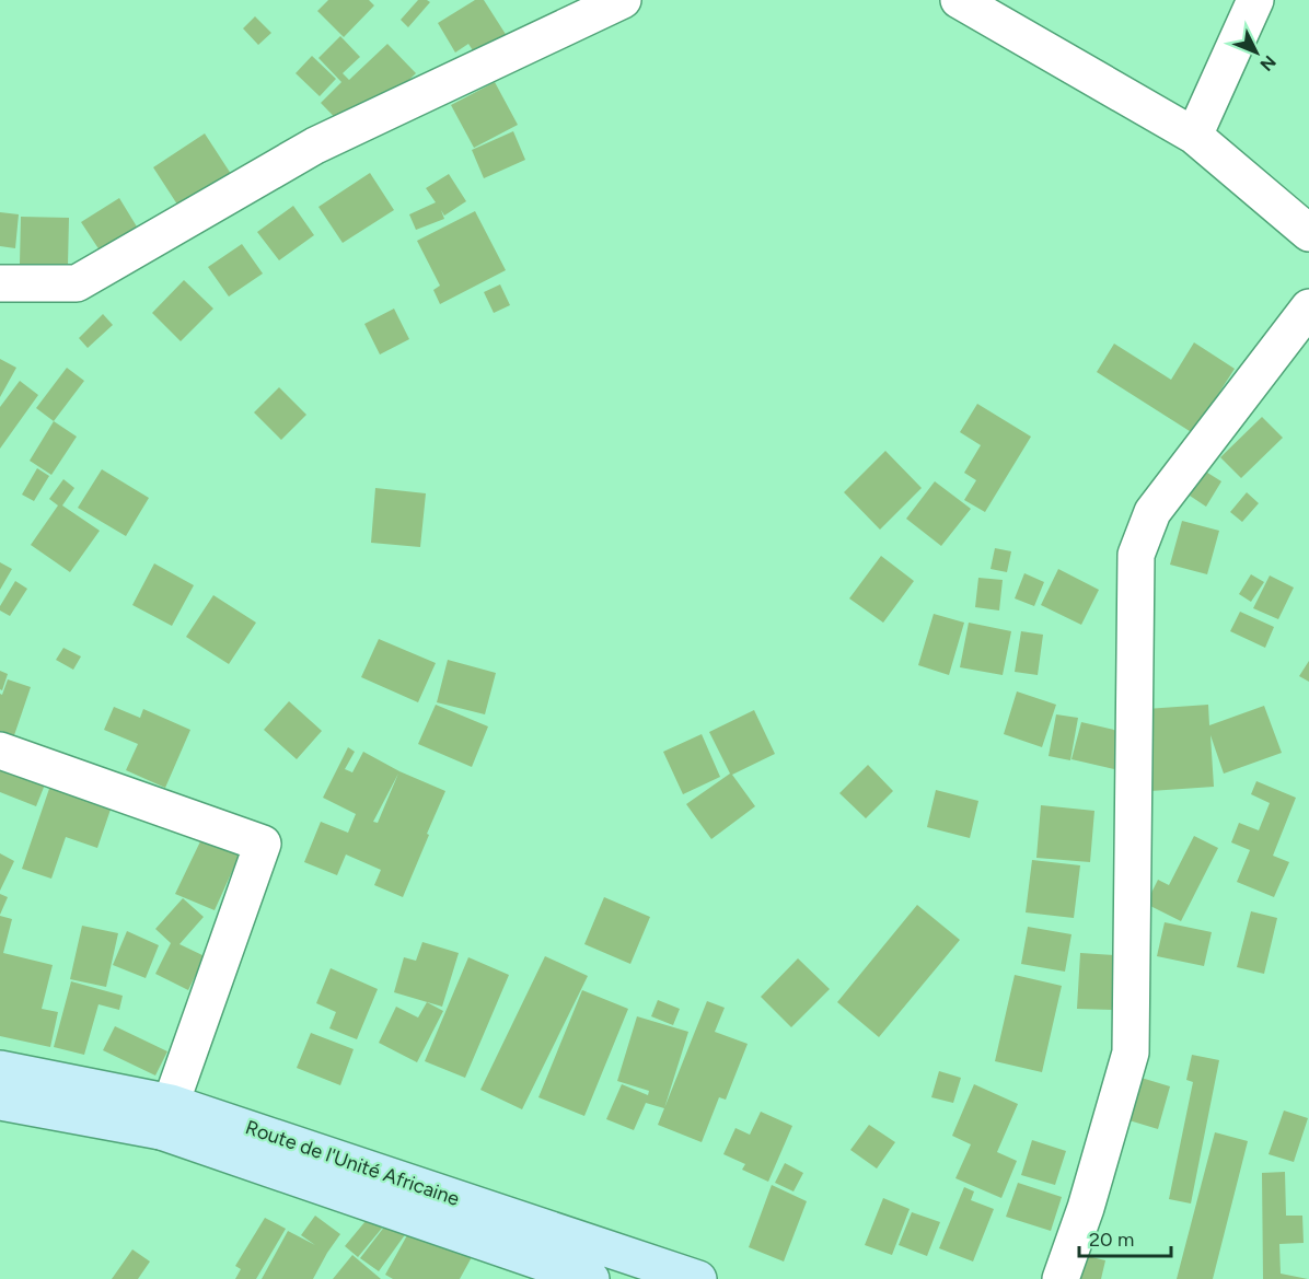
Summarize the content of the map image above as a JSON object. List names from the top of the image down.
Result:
{
  "streets": {
    "main road": ["Route de l'Unité Africaine"]
  },
  "scale_bar": "20 m",
  "north": "bottom right"
}
